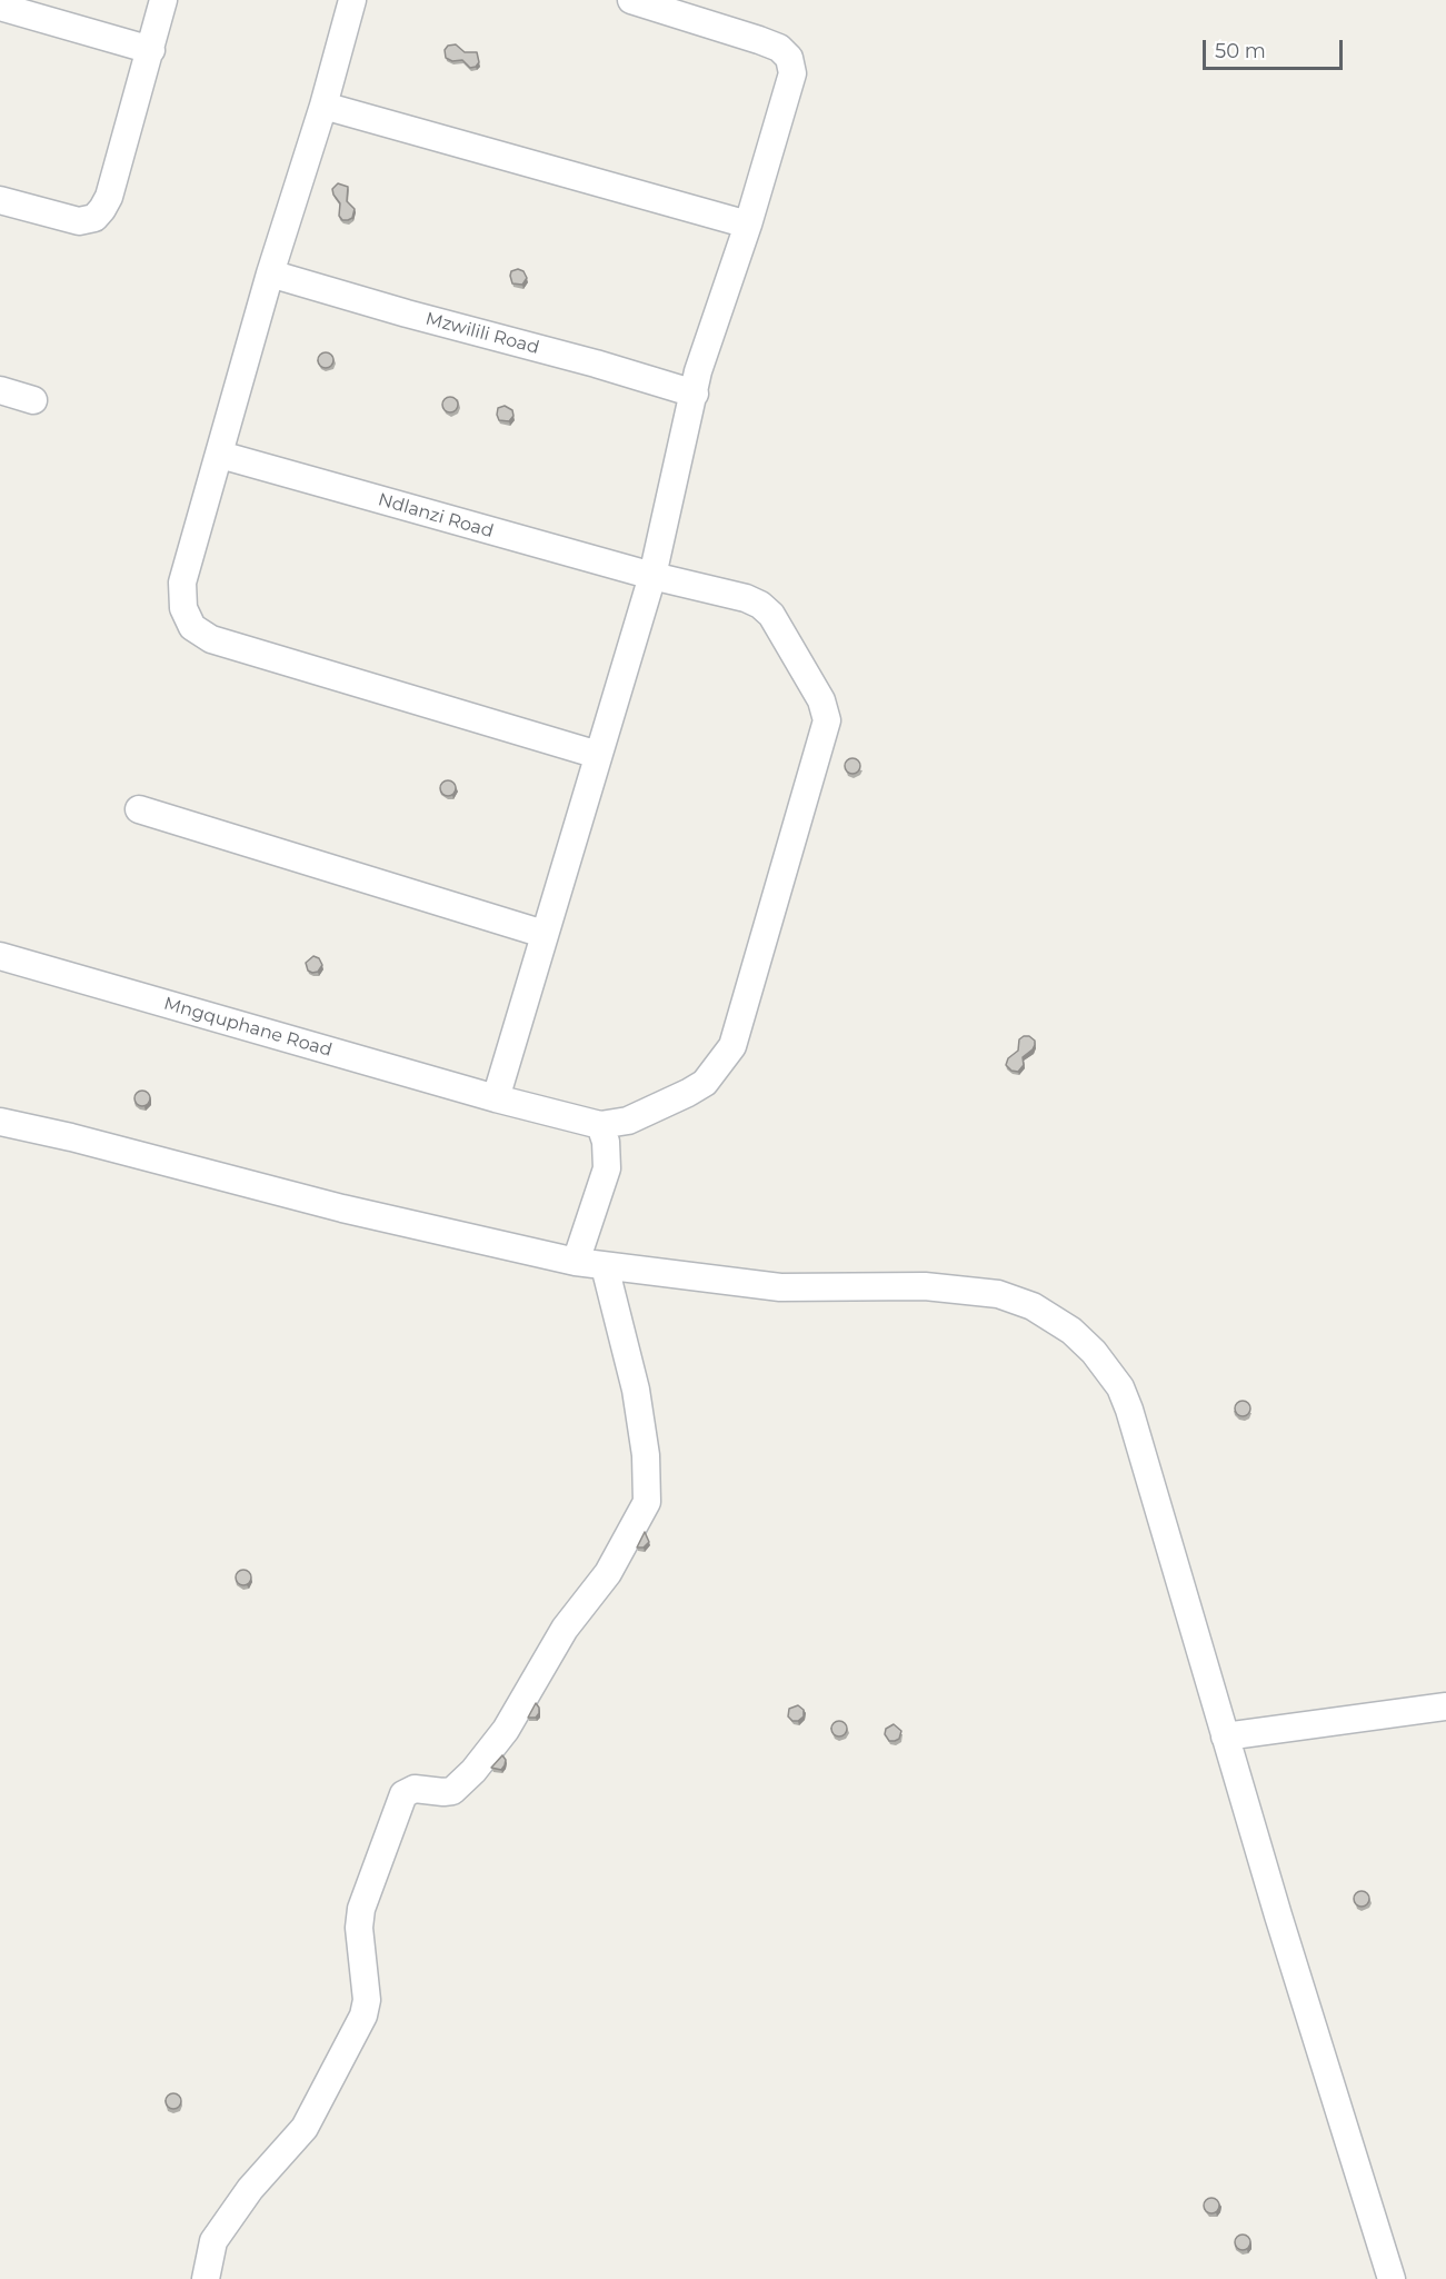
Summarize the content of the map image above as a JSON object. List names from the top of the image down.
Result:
{
  "streets": {
    "street": ["Mzwilili Road", "Ndlanzi Road", "Mngquphane Road"]
  },
  "crossings": [
    ["Ndlanzi Road", "Mngquphane Road"]
  ],
  "scale_bar": "50 m"
}
